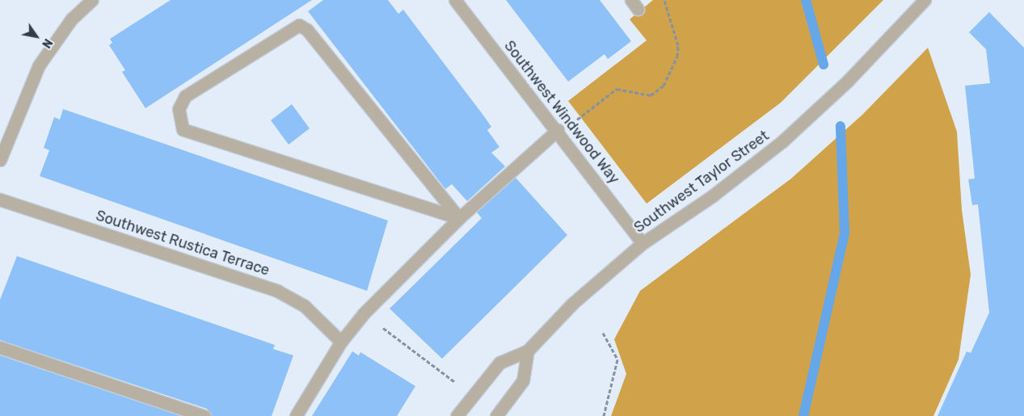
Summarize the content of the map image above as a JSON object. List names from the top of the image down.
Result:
{
  "streets": {
    "street": ["Southwest Windwood Way", "Southwest Taylor Street", "Southwest Rustica Terrace"]
  },
  "crossings": [
    ["Southwest Windwood Way", "Southwest Taylor Street"]
  ],
  "north": "bottom right"
}
